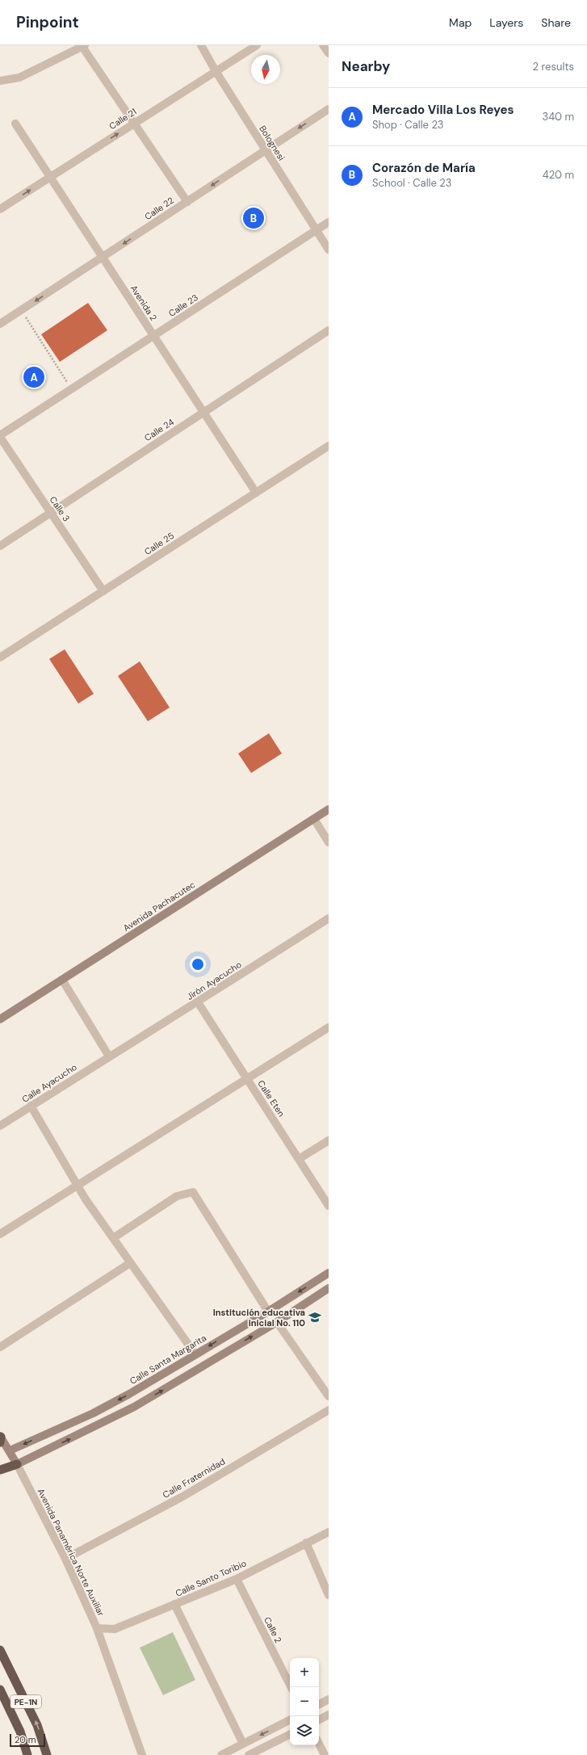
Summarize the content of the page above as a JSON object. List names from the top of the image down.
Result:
{
  "streets": {
    "highway": ["PE-1N"],
    "main road": ["Avenida Pachacutec", "Calle Santa Margarita", "Avenida Panamérica Norte Auxiliar"],
    "street": [
      "Calle 21",
      "Bolognesi",
      "Calle 22",
      "Avenida 2",
      "Calle 23",
      "Calle 24",
      "Calle 3",
      "Calle 25",
      "Jirón Ayacucho",
      "Calle Ayacucho",
      "Calle Eten",
      "Calle Fraternidad",
      "Calle Santo Toribio",
      "Calle 2"
    ]
  },
  "crossings": [
    ["Calle 21", "Bolognesi"],
    ["Calle 21", "Avenida 2"],
    ["Bolognesi", "Calle 22"],
    ["Bolognesi", "Calle 23"],
    ["Calle 22", "Avenida 2"],
    ["Avenida 2", "Calle 23"],
    ["Avenida 2", "Calle 24"],
    ["Avenida 2", "Calle 25"],
    ["Calle 23", "Calle 3"],
    ["Calle 24", "Calle 3"],
    ["Calle 3", "Calle 25"],
    ["Jirón Ayacucho", "Calle Ayacucho"],
    ["Jirón Ayacucho", "Calle Eten"],
    ["Calle Santa Margarita", "Avenida Panamérica Norte Auxiliar"],
    ["Calle Fraternidad", "Avenida Panamérica Norte Auxiliar"],
    ["Avenida Panamérica Norte Auxiliar", "Calle Santo Toribio"],
    ["Calle Santo Toribio", "Calle 2"]
  ],
  "one_way": ["Calle 21", "Calle 22"],
  "places": {
    "school or university": ["Institución educativa inicial No. 110"]
  },
  "scale_bar": "20 m",
  "north": "bottom",
  "page": {
    "header": "Pinpoint",
    "nav": ["Map", "Layers", "Share"],
    "heading": ["Nearby", "2 results"],
    "list": [
      {
        "mark": "A",
        "name": "Mercado Villa Los Reyes",
        "note": "Shop · Calle 23",
        "value": "340 m"
      },
      {
        "mark": "B",
        "name": "Corazón de María",
        "note": "School · Calle 23",
        "value": "420 m"
      }
    ],
    "pins": ["B", "A"],
    "map_buttons": ["+", "−"],
    "scale": "20 m"
  }
}
